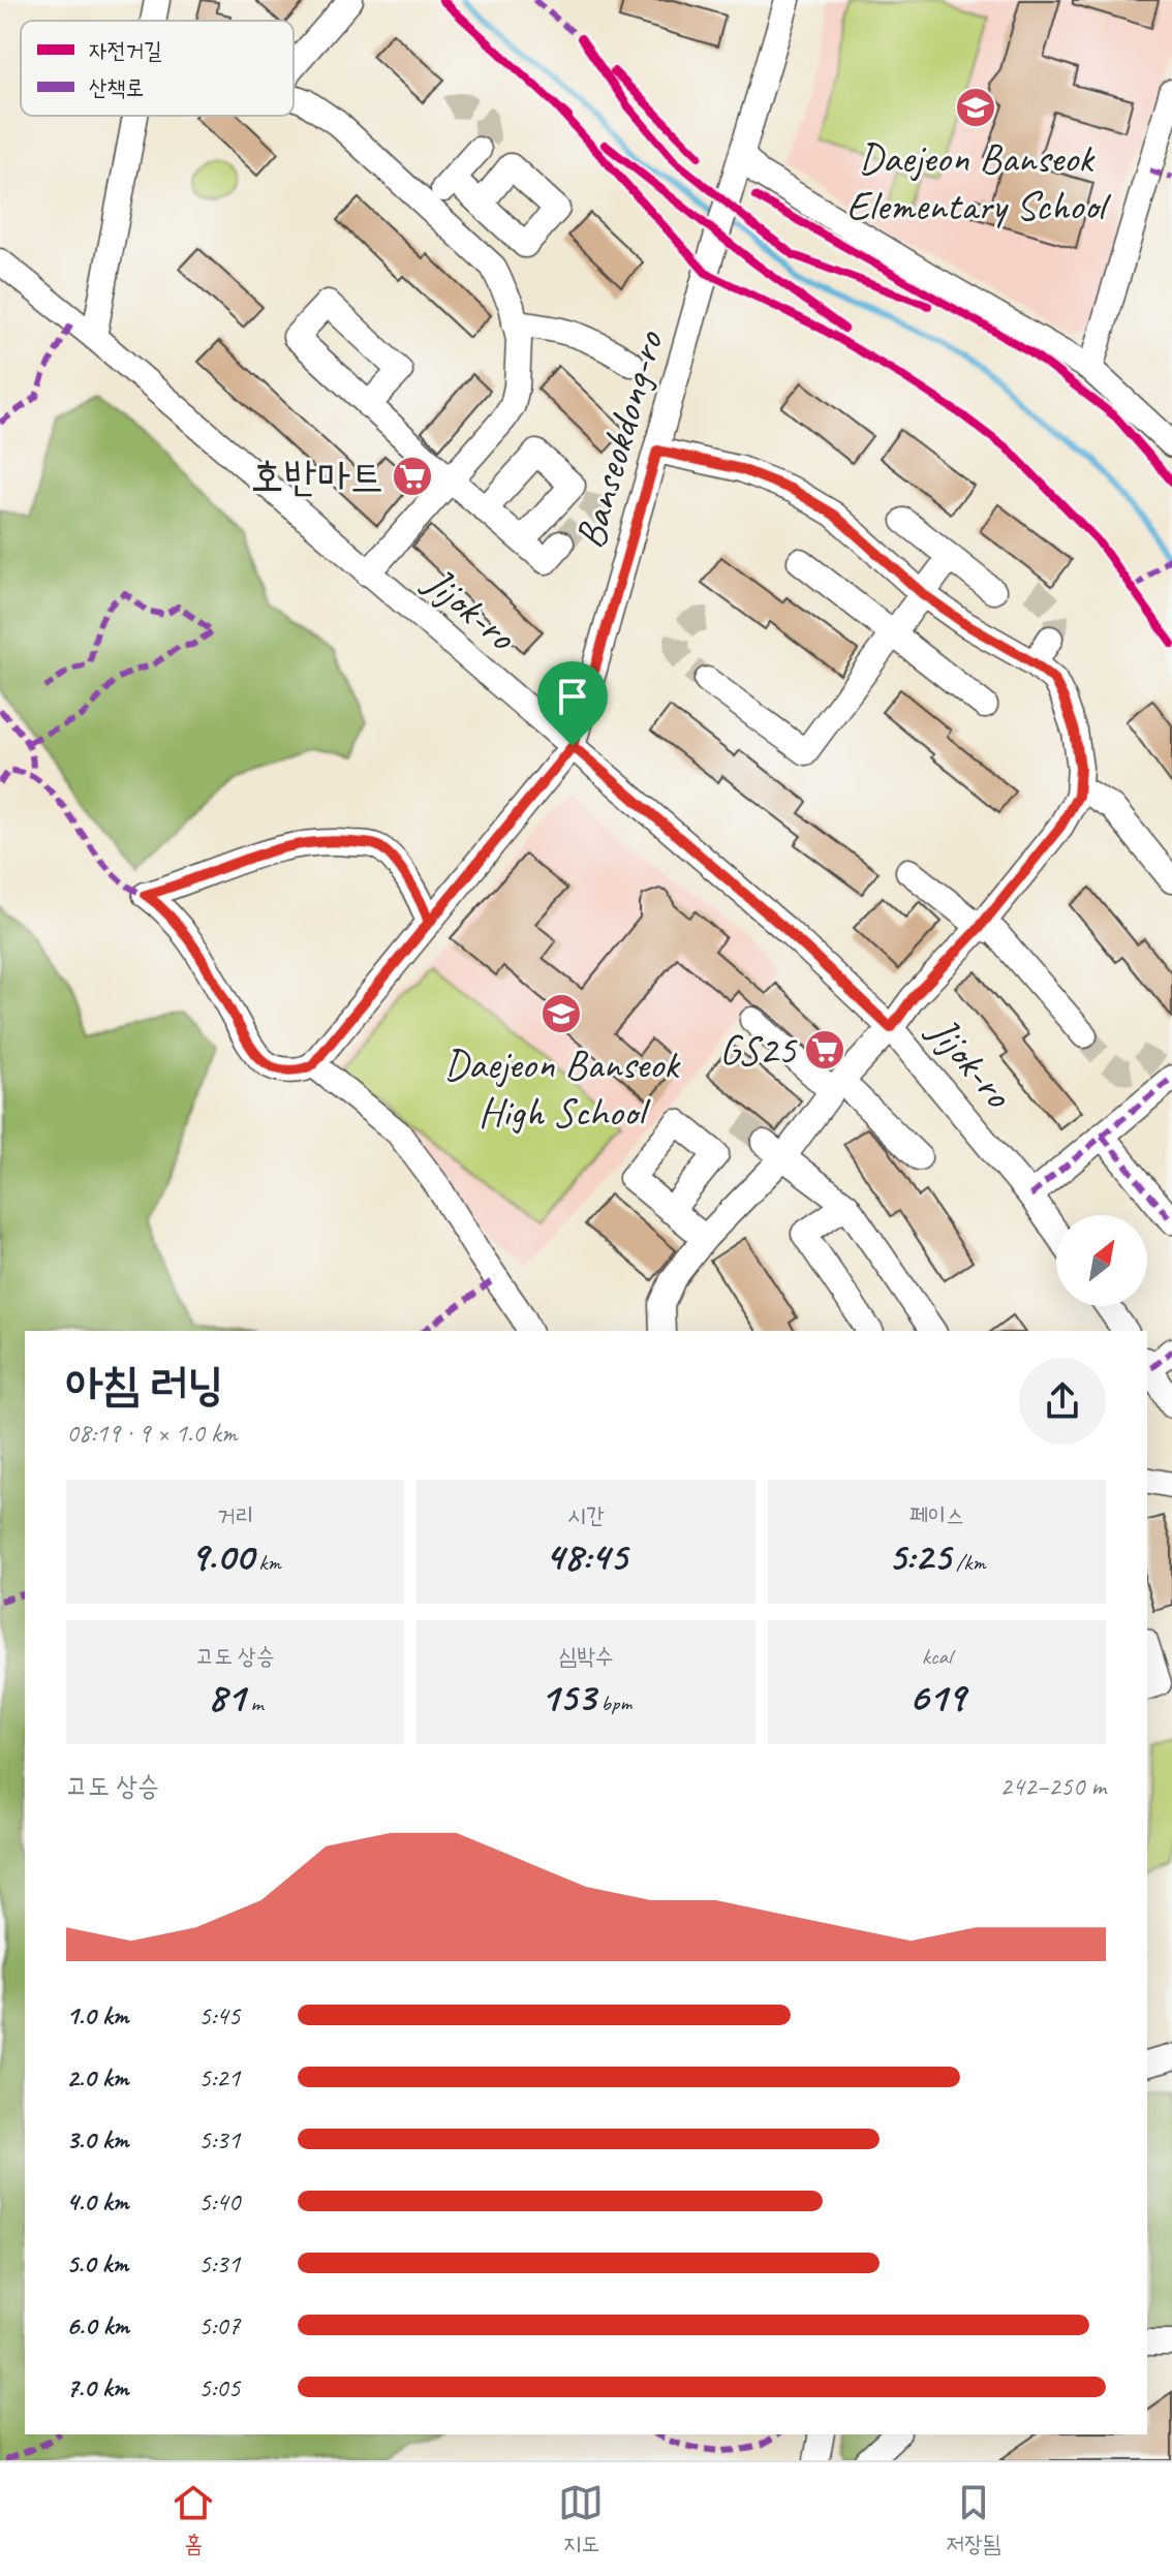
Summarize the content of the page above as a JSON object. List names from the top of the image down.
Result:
{
  "streets": {
    "street": ["Banseokdong-ro", "Jijok-ro"]
  },
  "crossings": [
    ["Banseokdong-ro", "Jijok-ro"]
  ],
  "places": {
    "school or university": ["Daejeon Banseok Elementary School", "Daejeon Banseok High School"],
    "supermarket": ["호반마트", "GS25"]
  },
  "legend": ["자전거길", "산책로"],
  "north": "top right",
  "page": {
    "heading": ["아침 러닝", "08:19 · 9 × 1.0 km"],
    "stats": [
      ["거리", "9.00 km"],
      ["시간", "48:45"],
      ["페이스", "5:25 /km"],
      ["고도 상승", "81 m"],
      ["심박수", "153 bpm"],
      ["kcal", "619"]
    ],
    "chart": ["고도 상승", "242–250 m"],
    "list": [
      {
        "name": "1.0 km",
        "note": "5:45"
      },
      {
        "name": "2.0 km",
        "note": "5:21"
      },
      {
        "name": "3.0 km",
        "note": "5:31"
      },
      {
        "name": "4.0 km",
        "note": "5:40"
      },
      {
        "name": "5.0 km",
        "note": "5:31"
      },
      {
        "name": "6.0 km",
        "note": "5:07"
      },
      {
        "name": "7.0 km",
        "note": "5:05"
      }
    ],
    "tabs": ["홈", "지도", "저장됨"]
  }
}
